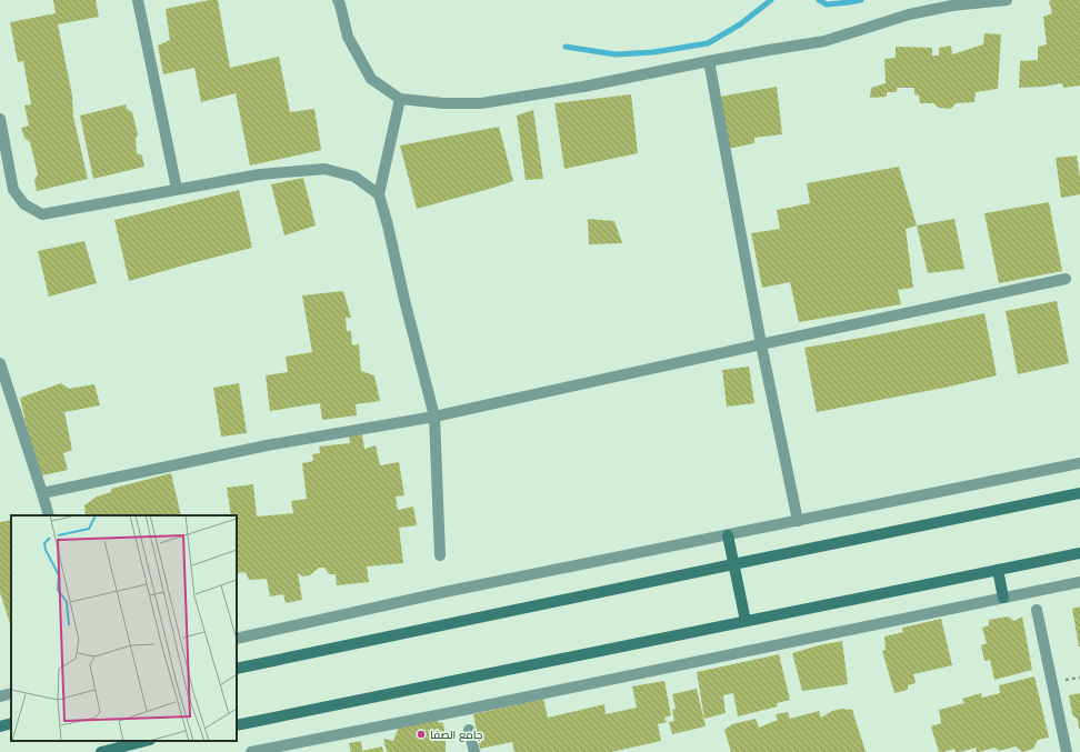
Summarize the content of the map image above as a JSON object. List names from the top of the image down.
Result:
{
  "places": ["جامع الصفا"]
}
